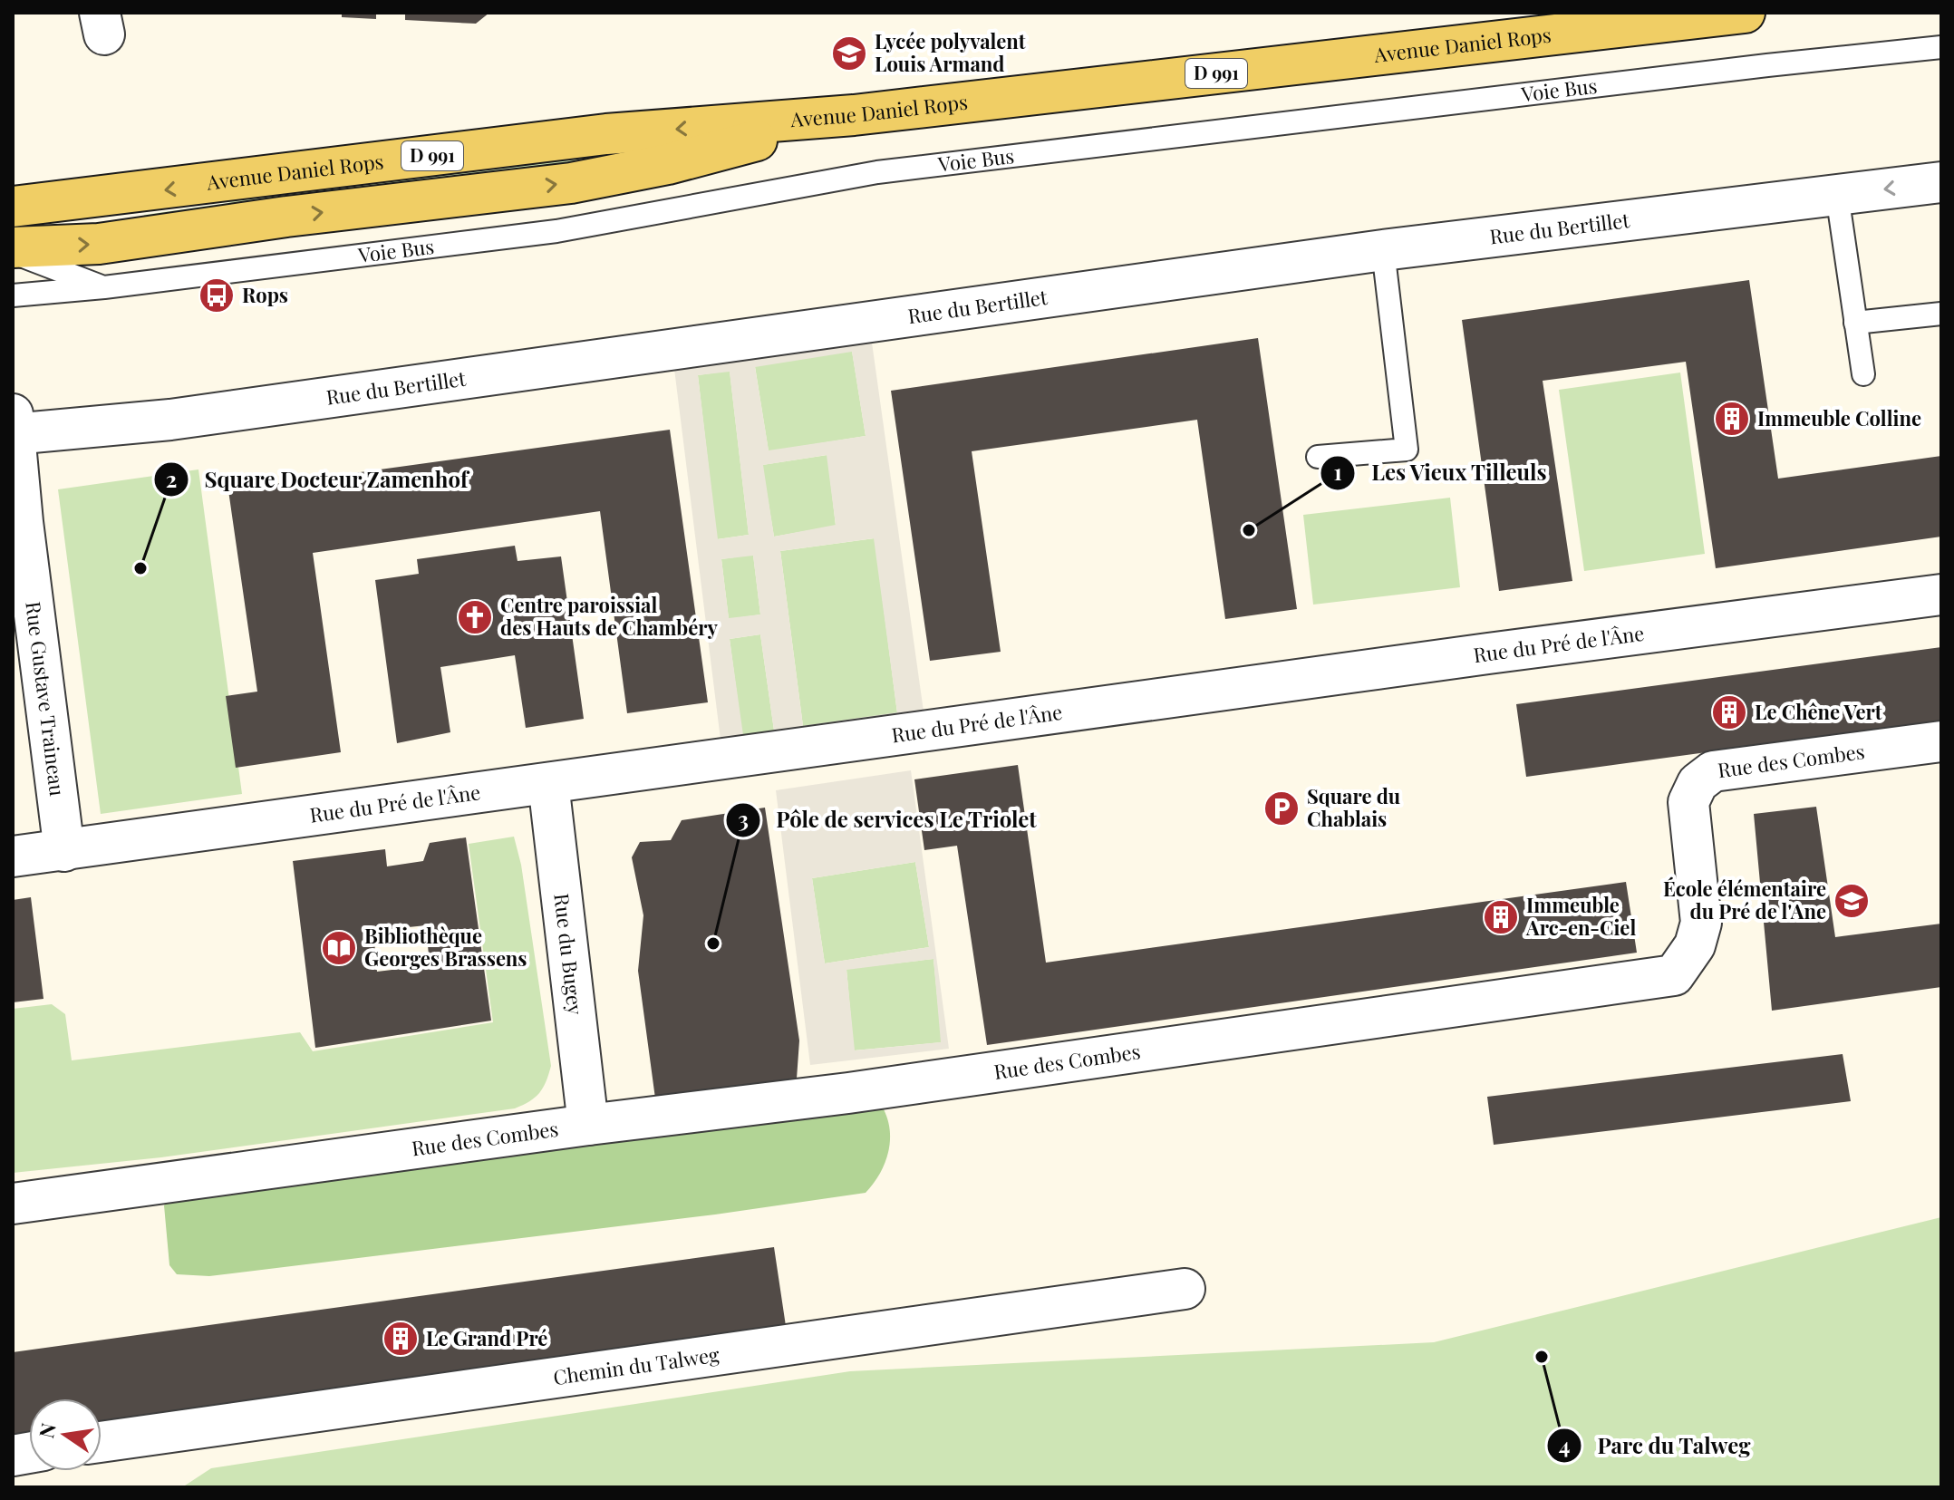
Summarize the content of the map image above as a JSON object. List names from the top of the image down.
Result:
{
  "streets": {
    "main road": ["Avenue Daniel Rops", "D 991"],
    "street": [
      "Rue du Bertillet",
      "Rue du Pré de l'Âne",
      "Rue Gustave Traineau",
      "Rue des Combes",
      "Rue du Bugey",
      "Chemin du Talweg"
    ],
    "lane": ["Voie Bus"]
  },
  "crossings": [
    ["Rue du Bertillet", "Rue Gustave Traineau"],
    ["Rue du Pré de l'Âne", "Rue Gustave Traineau"],
    ["Rue du Pré de l'Âne", "Rue du Bugey"],
    ["Rue des Combes", "Rue du Bugey"]
  ],
  "places": {
    "school or university": ["Lycée polyvalent Louis Armand", "École élémentaire du Pré de l'Ane"],
    "bus stop": ["Rops"],
    "building": [
      "Immeuble Colline",
      "Le Chêne Vert",
      "Immeuble Arc-en-Ciel",
      "Le Grand Pré"
    ],
    "other": [
      "Les Vieux Tilleuls",
      "Square Docteur Zamenhof",
      "Pôle de services Le Triolet",
      "Parc du Talweg"
    ],
    "church": ["Centre paroissial des Hauts de Chambéry"],
    "parking": ["Square du Chablais"],
    "library": ["Bibliothèque Georges Brassens"]
  },
  "north": "left"
}
